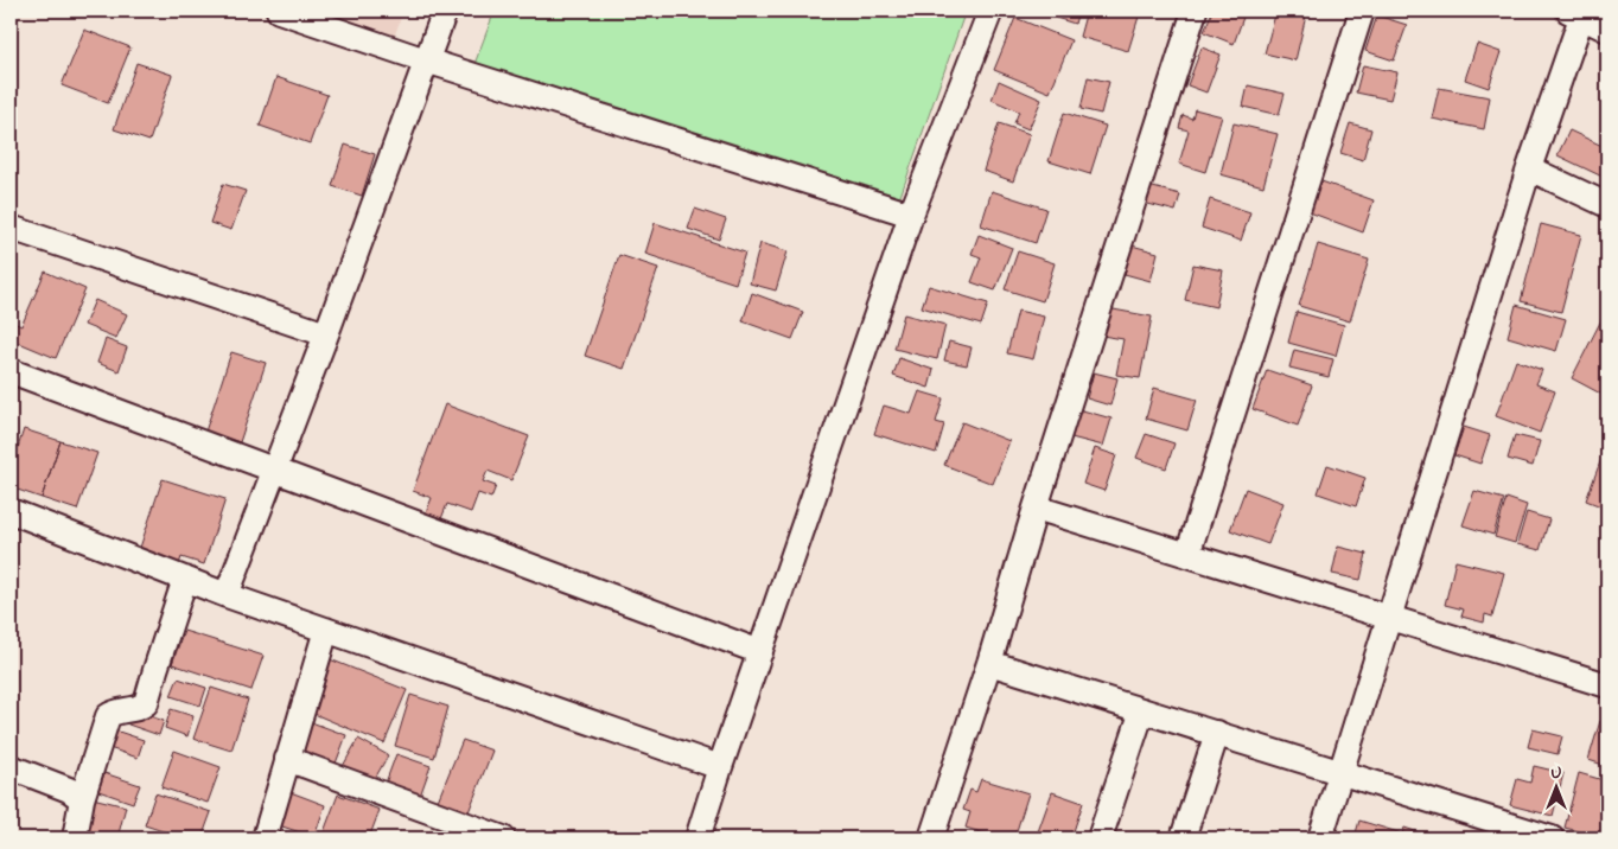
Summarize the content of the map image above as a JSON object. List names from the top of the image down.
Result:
{
  "north": "top"
}
